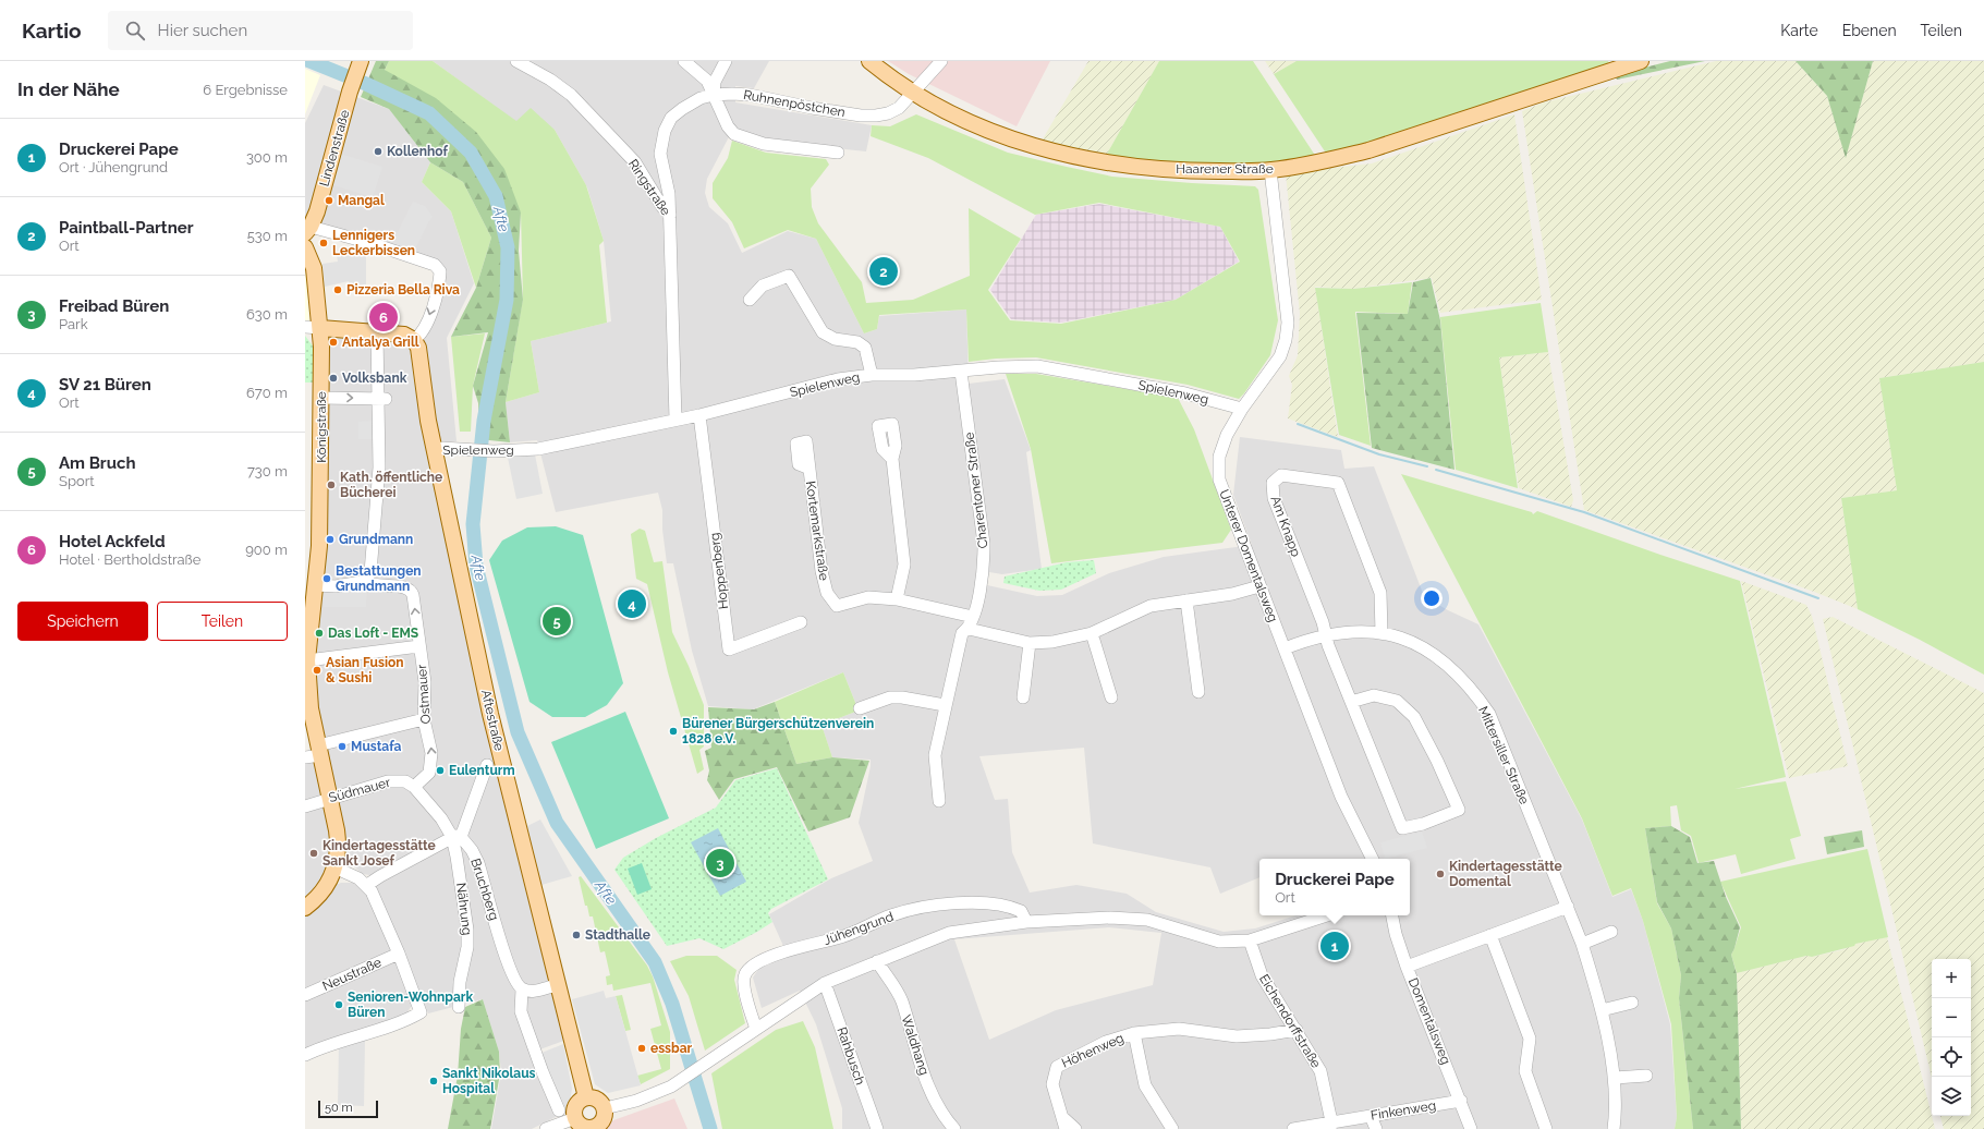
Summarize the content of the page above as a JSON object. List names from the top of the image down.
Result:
{
  "streets": {
    "main road": [
      "Lindenstraße",
      "Haarener Straße",
      "Königstraße",
      "Aftestraße"
    ],
    "street": [
      "Ruhnenpöstchen",
      "Ringstraße",
      "Spielenweg",
      "Charentoner Straße",
      "Am Knapp",
      "Kortemarkstraße",
      "Unterer Domentalsweg",
      "Hoppenberg",
      "Ostmauer",
      "Mittersiller Straße",
      "Südmauer",
      "Bruchberg",
      "Nährung",
      "Jühengrund",
      "Neustraße",
      "Eichendorffstraße",
      "Domentalsweg",
      "Waldhang",
      "Höhenweg",
      "Rahbusch",
      "Finkenweg"
    ]
  },
  "crossings": [
    ["Ruhnenpöstchen", "Haarener Straße"],
    ["Haarener Straße", "Unterer Domentalsweg"],
    ["Ringstraße", "Spielenweg"],
    ["Spielenweg", "Charentoner Straße"],
    ["Spielenweg", "Unterer Domentalsweg"],
    ["Spielenweg", "Hoppenberg"],
    ["Spielenweg", "Aftestraße"],
    ["Königstraße", "Südmauer"],
    ["Charentoner Straße", "Kortemarkstraße"],
    ["Am Knapp", "Mittersiller Straße"],
    ["Unterer Domentalsweg", "Mittersiller Straße"],
    ["Ostmauer", "Südmauer"],
    ["Ostmauer", "Bruchberg"],
    ["Südmauer", "Bruchberg"],
    ["Bruchberg", "Nährung"],
    ["Eichendorffstraße", "Höhenweg"],
    ["Eichendorffstraße", "Finkenweg"],
    ["Domentalsweg", "Finkenweg"]
  ],
  "water": ["Afte"],
  "places": [
    "Kollenhof",
    "Mangal",
    "Lennigers Leckerbissen",
    "Pizzeria Bella Riva",
    "Antalya Grill",
    "Volksbank",
    "Kath. öffentliche Bücherei",
    "Grundmann",
    "Bestattungen Grundmann",
    "Das Loft - EMS",
    "Asian Fusion & Sushi",
    "Bürener Bürgerschützenverein 1828 e.V.",
    "Mustafa",
    "Eulenturm",
    "Kindertagesstätte Sankt Josef",
    "Kindertagesstätte Domental",
    "Stadthalle",
    "Senioren-Wohnpark Büren",
    "essbar",
    "Sankt Nikolaus Hospital"
  ],
  "scale_bar": "50 m",
  "page": {
    "header": "Kartio",
    "search": "Hier suchen",
    "nav": ["Karte", "Ebenen", "Teilen"],
    "heading": ["In der Nähe", "6 Ergebnisse"],
    "list": [
      {
        "mark": "1",
        "name": "Druckerei Pape",
        "note": "Ort · Jühengrund",
        "value": "300 m"
      },
      {
        "mark": "2",
        "name": "Paintball-Partner",
        "note": "Ort",
        "value": "530 m"
      },
      {
        "mark": "3",
        "name": "Freibad Büren",
        "note": "Park",
        "value": "630 m"
      },
      {
        "mark": "4",
        "name": "SV 21 Büren",
        "note": "Ort",
        "value": "670 m"
      },
      {
        "mark": "5",
        "name": "Am Bruch",
        "note": "Sport",
        "value": "730 m"
      },
      {
        "mark": "6",
        "name": "Hotel Ackfeld",
        "note": "Hotel · Bertholdstraße",
        "value": "900 m"
      }
    ],
    "pins": [
      "2",
      "6",
      "4",
      "5",
      "3",
      "1"
    ],
    "buttons": ["Speichern", "Teilen"],
    "popup": ["Druckerei Pape", "Ort"],
    "map_buttons": ["+", "−"],
    "scale": "50 m"
  }
}
